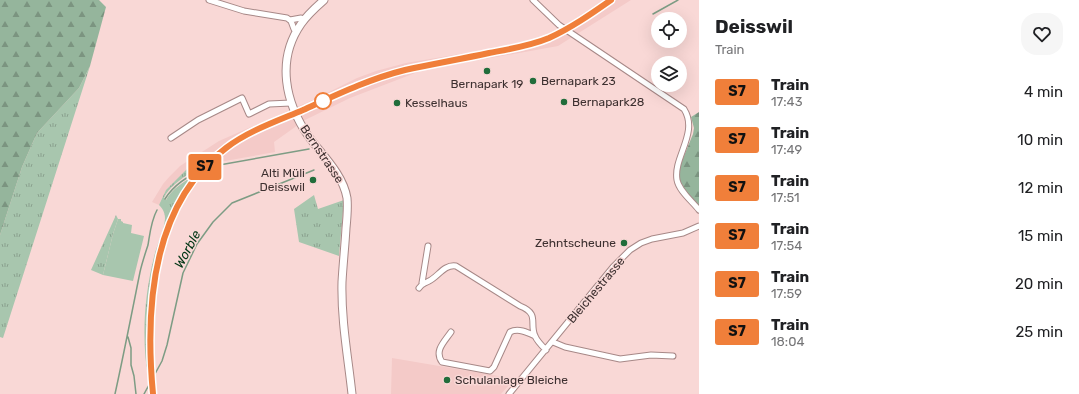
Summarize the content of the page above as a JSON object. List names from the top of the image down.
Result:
{
  "streets": {
    "main road": ["Bernstrasse"],
    "street": ["Bleichestrasse"]
  },
  "water": ["Worble"],
  "places": [
    "Bernapark 19",
    "Bernapark 23",
    "Bernapark28",
    "Kesselhaus",
    "Alti Müli Deisswil",
    "Zehntscheune",
    "Schulanlage Bleiche"
  ],
  "page": {
    "on_map": "S7",
    "heading": ["Deisswil", "Train"],
    "list": [
      {
        "mark": "S7",
        "name": "Train",
        "note": "17:43",
        "value": "4 min"
      },
      {
        "mark": "S7",
        "name": "Train",
        "note": "17:49",
        "value": "10 min"
      },
      {
        "mark": "S7",
        "name": "Train",
        "note": "17:51",
        "value": "12 min"
      },
      {
        "mark": "S7",
        "name": "Train",
        "note": "17:54",
        "value": "15 min"
      },
      {
        "mark": "S7",
        "name": "Train",
        "note": "17:59",
        "value": "20 min"
      },
      {
        "mark": "S7",
        "name": "Train",
        "note": "18:04",
        "value": "25 min"
      }
    ]
  }
}
